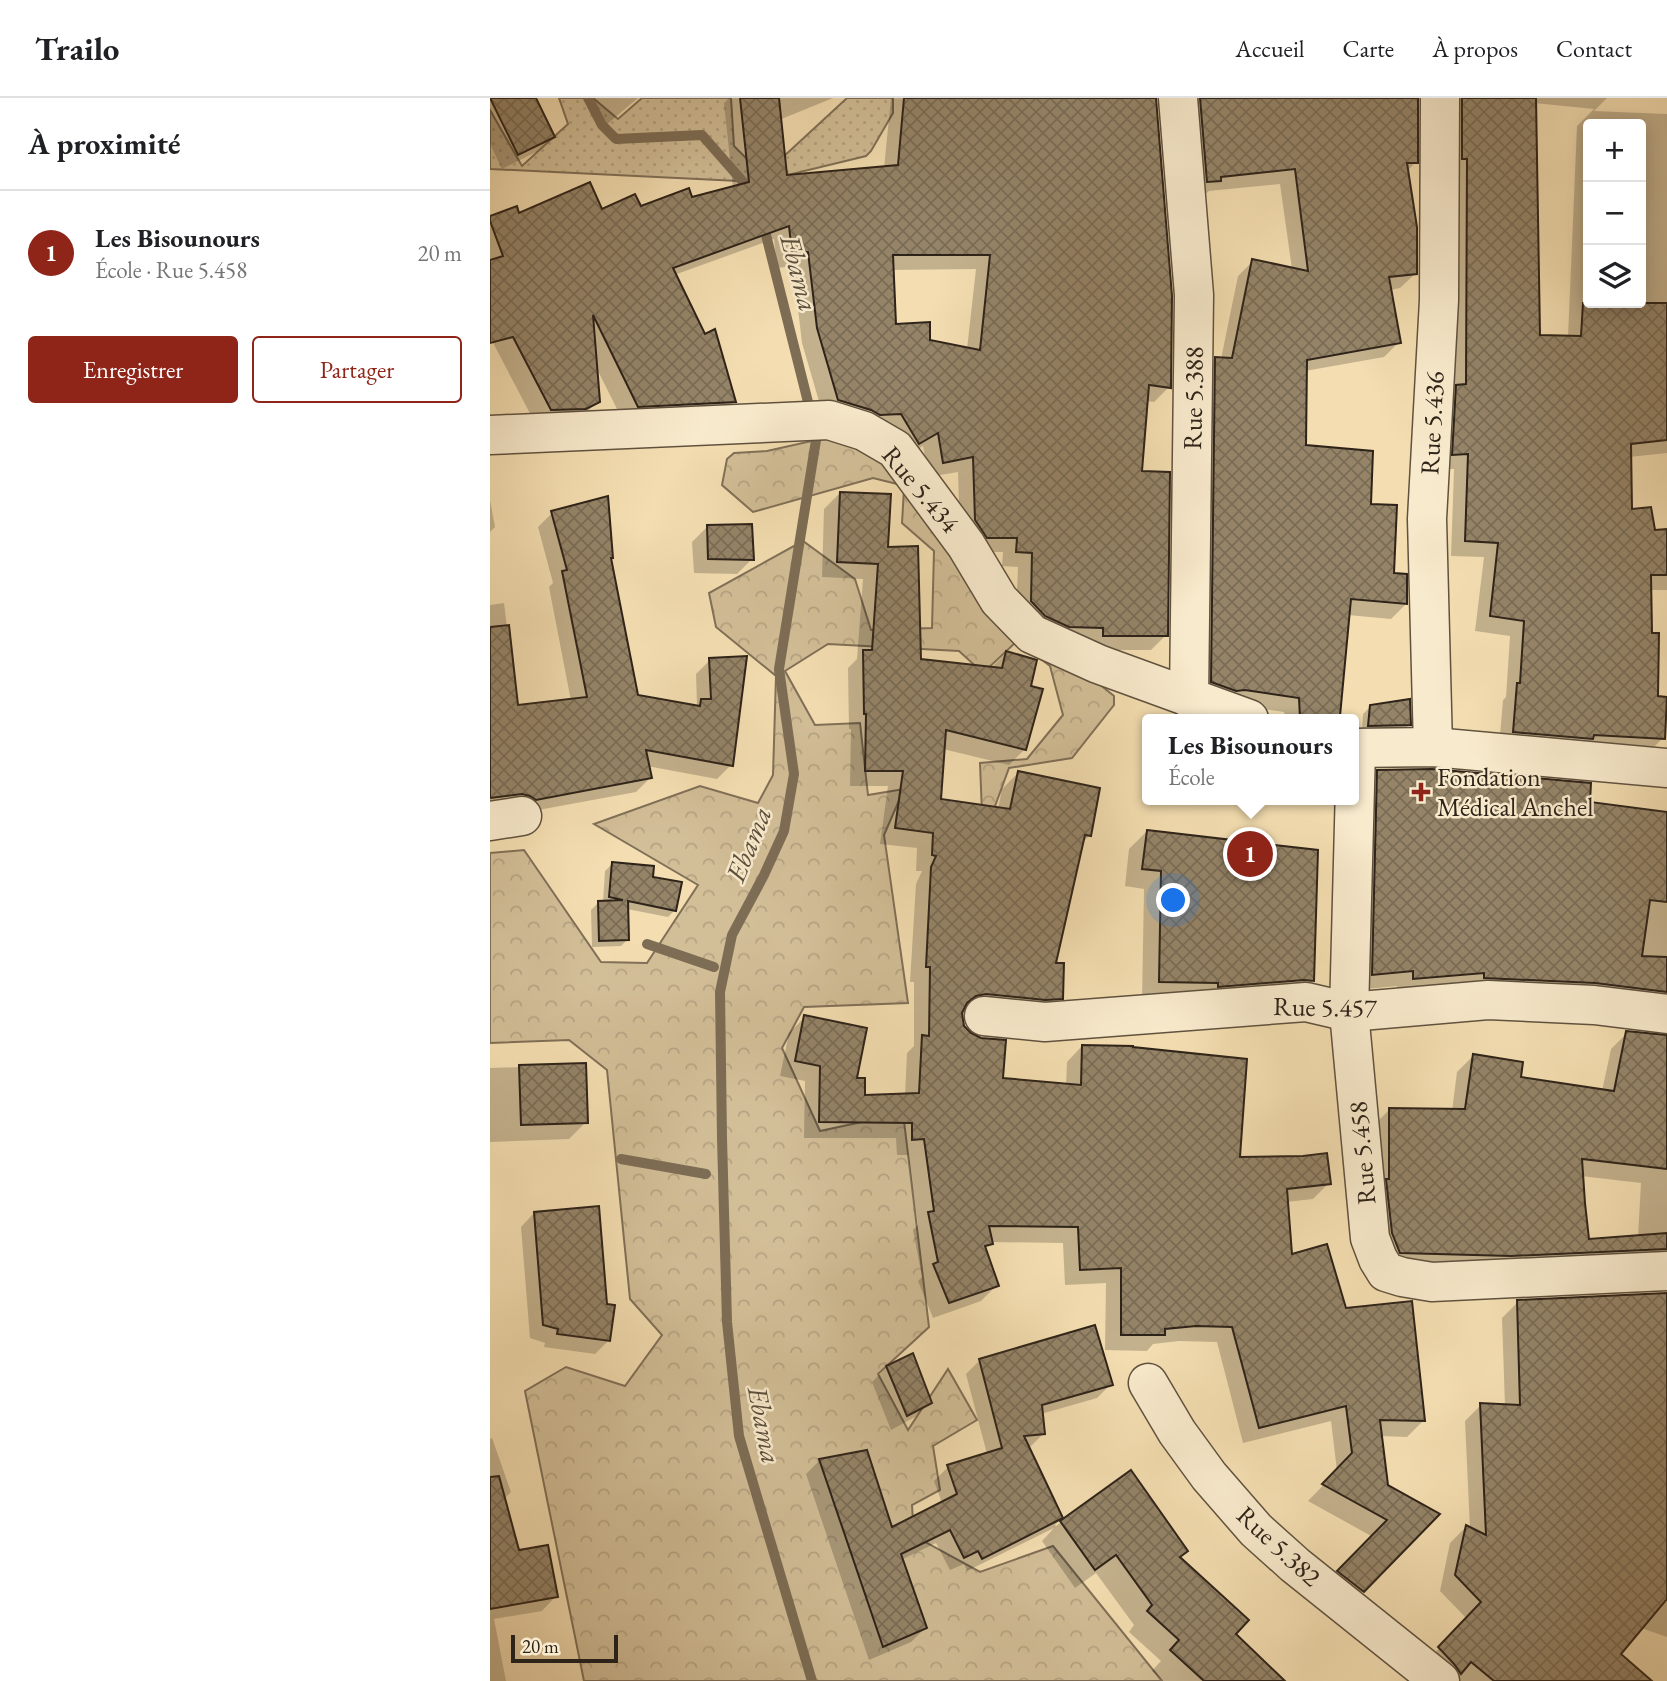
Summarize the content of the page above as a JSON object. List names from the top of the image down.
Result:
{
  "streets": {
    "street": [
      "Rue 5.388",
      "Rue 5.436",
      "Rue 5.434",
      "Rue 5.457",
      "Rue 5.458",
      "Rue 5.382"
    ]
  },
  "crossings": [
    ["Rue 5.388", "Rue 5.434"],
    ["Rue 5.457", "Rue 5.458"]
  ],
  "water": ["Ebama"],
  "places": {
    "health": ["Fondation Médical Anchel"]
  },
  "scale_bar": "20 m",
  "page": {
    "header": "Trailo",
    "nav": [
      "Accueil",
      "Carte",
      "À propos",
      "Contact"
    ],
    "heading": "À proximité",
    "map_buttons": ["+", "−"],
    "list": [
      {
        "mark": "1",
        "name": "Les Bisounours",
        "note": "École · Rue 5.458",
        "value": "20 m"
      }
    ],
    "buttons": ["Enregistrer", "Partager"],
    "popup": ["Les Bisounours", "École"],
    "pins": "1",
    "scale": "20 m"
  }
}
